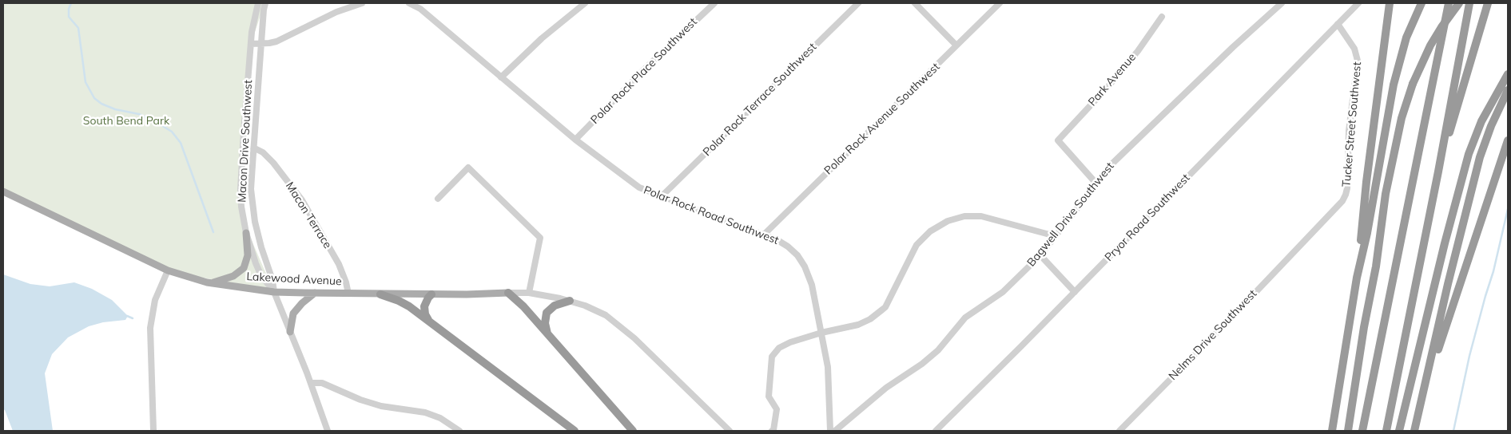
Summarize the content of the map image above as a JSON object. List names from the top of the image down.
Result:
{
  "streets": {
    "main road": ["Lakewood Avenue"],
    "street": [
      "Polar Rock Place Southwest",
      "Park Avenue",
      "Polar Rock Terrace Southwest",
      "Polar Rock Avenue Southwest",
      "Tucker Street Southwest",
      "Macon Drive Southwest",
      "Bagwell Drive Southwest",
      "Macon Terrace",
      "Polar Rock Road Southwest",
      "Pryor Road Southwest",
      "Nelms Drive Southwest"
    ]
  },
  "crossings": [
    ["Polar Rock Place Southwest", "Polar Rock Road Southwest"],
    ["Park Avenue", "Bagwell Drive Southwest"],
    ["Polar Rock Terrace Southwest", "Polar Rock Road Southwest"],
    ["Polar Rock Avenue Southwest", "Polar Rock Road Southwest"],
    ["Tucker Street Southwest", "Pryor Road Southwest"],
    ["Tucker Street Southwest", "Nelms Drive Southwest"],
    ["Macon Drive Southwest", "Macon Terrace"],
    ["Macon Drive Southwest", "Lakewood Avenue"],
    ["Macon Terrace", "Lakewood Avenue"]
  ],
  "parks": ["South Bend Park"]
}
